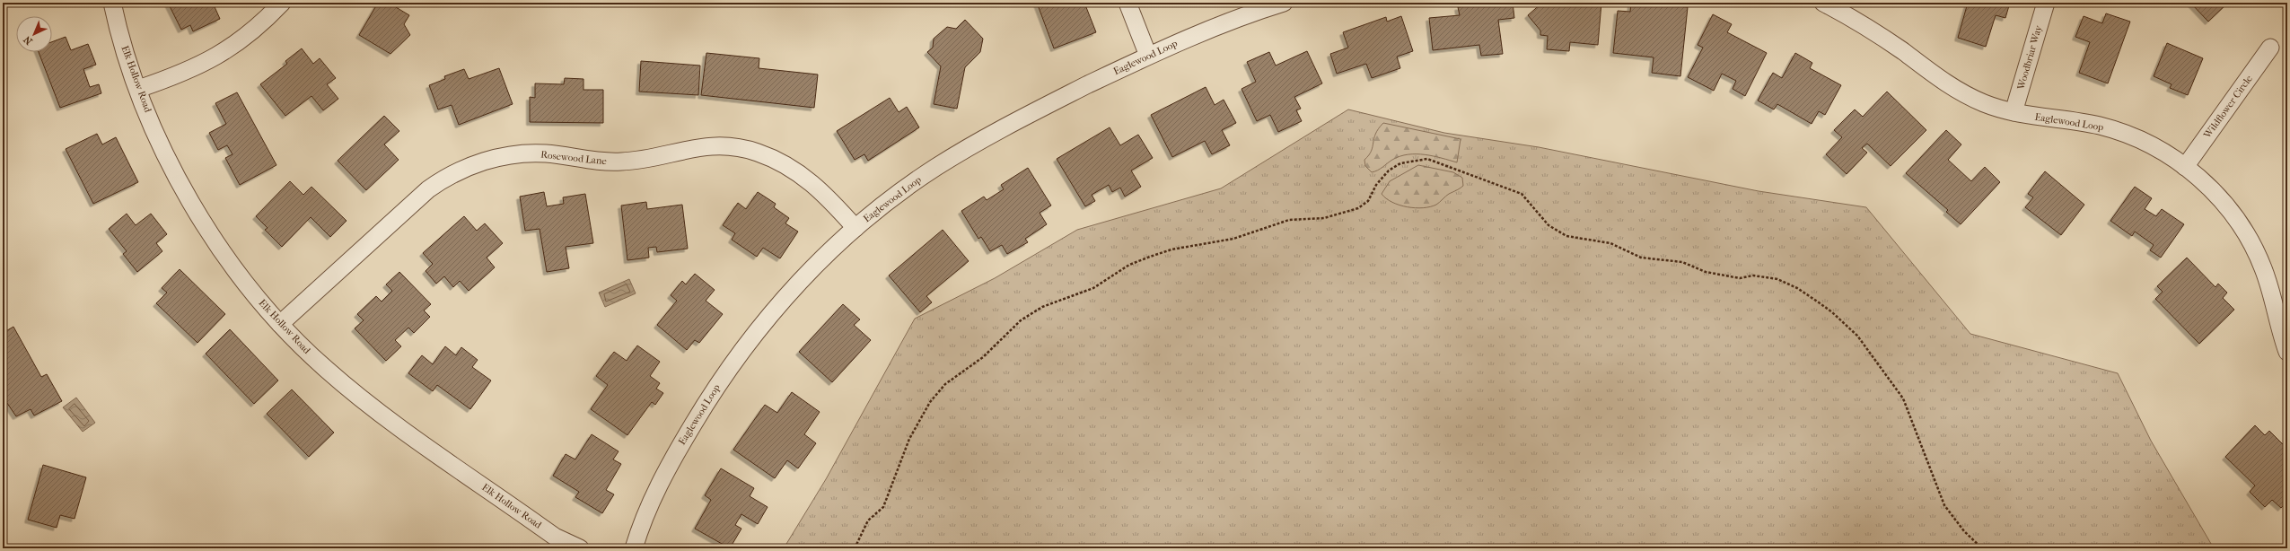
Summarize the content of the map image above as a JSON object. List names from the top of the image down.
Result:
{
  "streets": {
    "street": [
      "Eaglewood Loop",
      "Woodbriar Way",
      "Elk Hollow Road",
      "Wildflower Circle",
      "Rosewood Lane"
    ]
  },
  "crossings": [
    ["Eaglewood Loop", "Woodbriar Way"],
    ["Eaglewood Loop", "Wildflower Circle"],
    ["Eaglewood Loop", "Rosewood Lane"],
    ["Elk Hollow Road", "Rosewood Lane"]
  ],
  "north": "bottom left"
}
